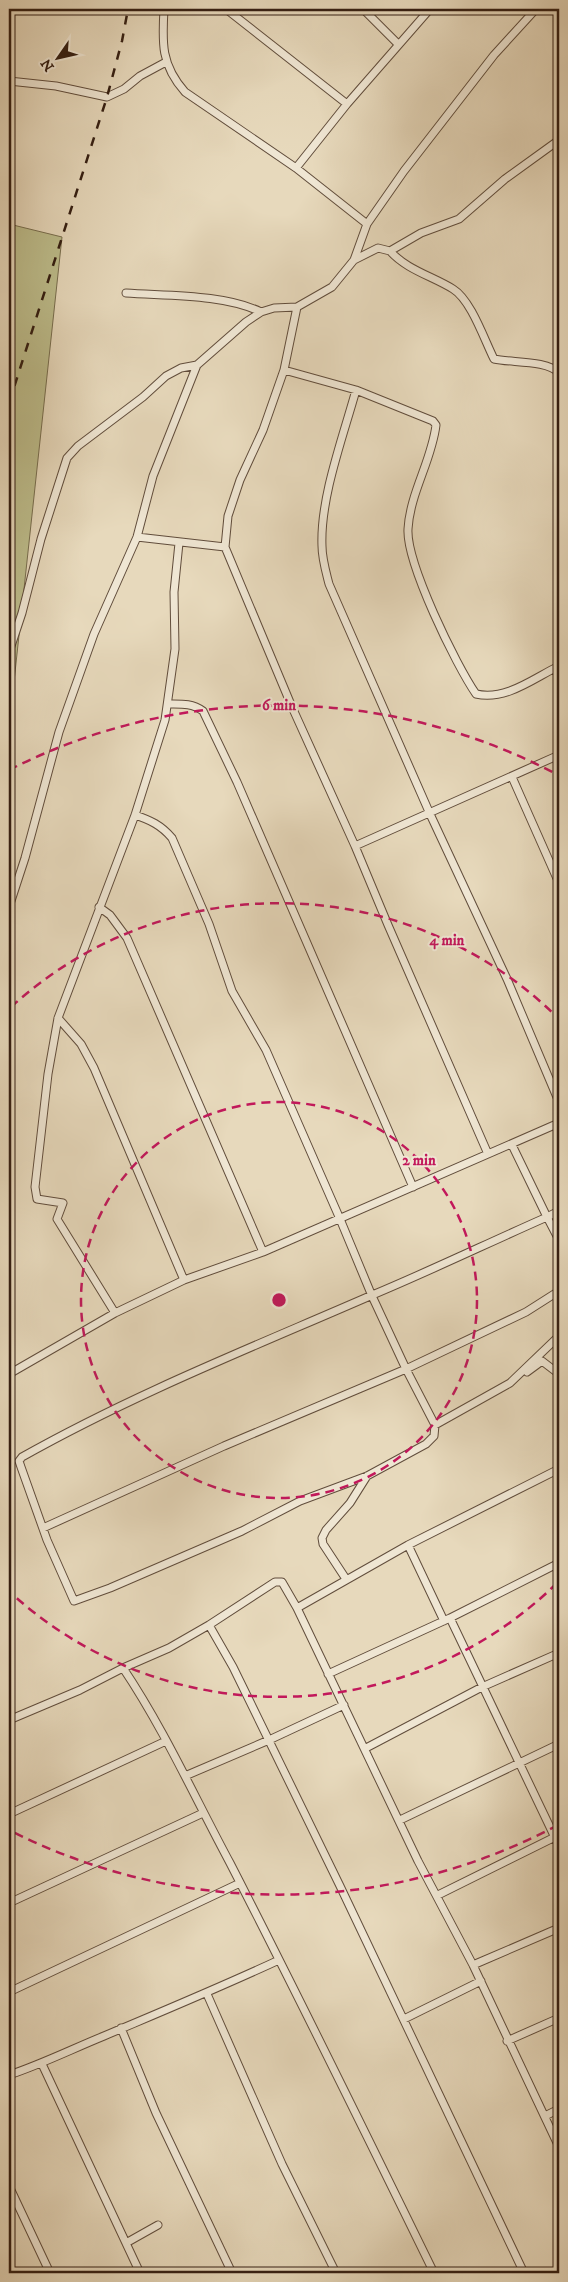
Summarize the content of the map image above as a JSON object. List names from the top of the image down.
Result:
{
  "north": "bottom left",
  "rings": ["6 min", "4 min", "2 min"]
}
